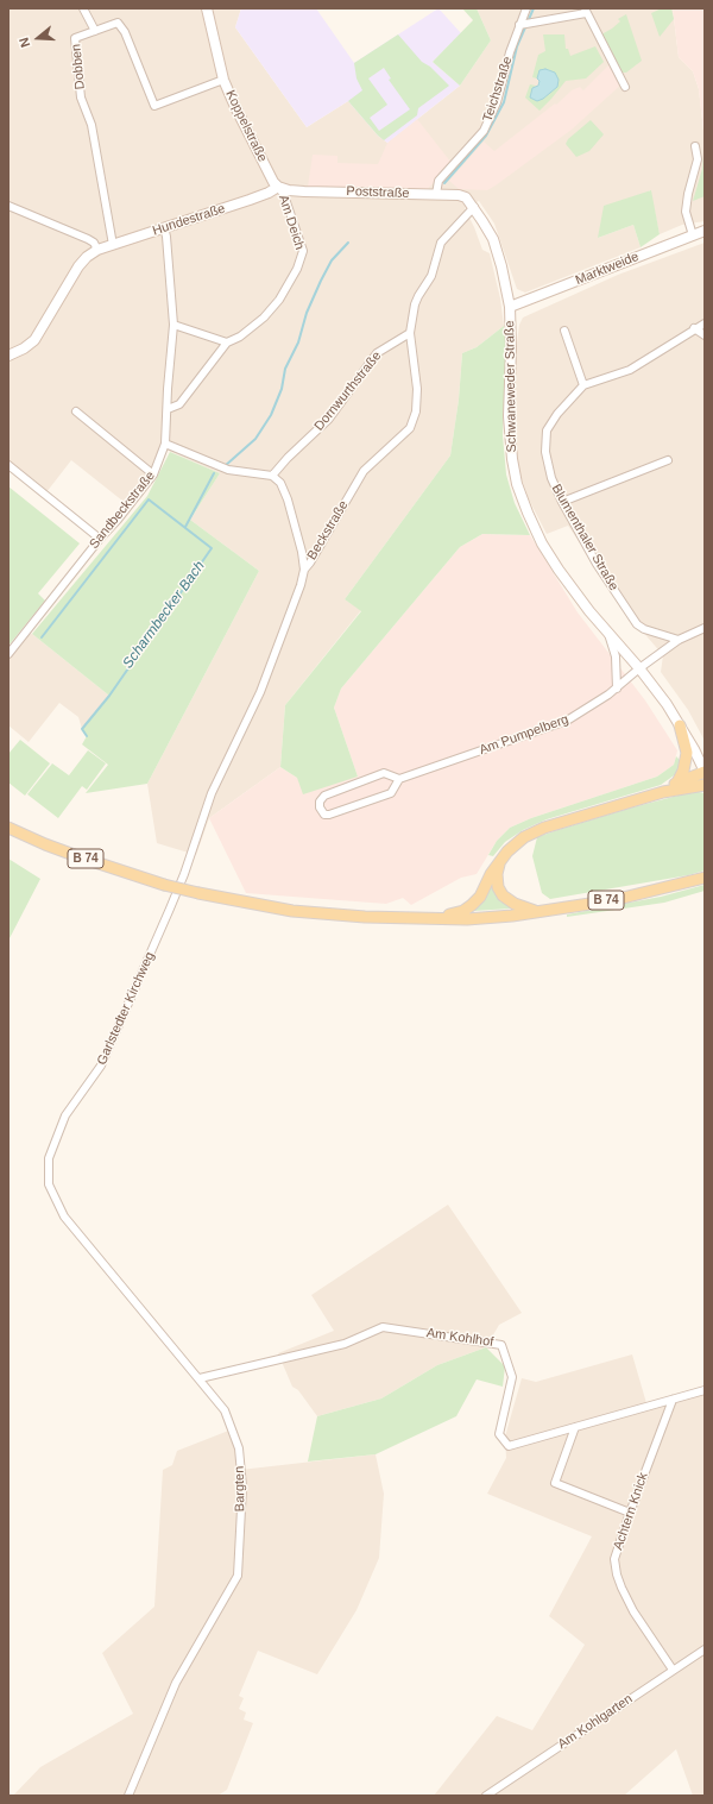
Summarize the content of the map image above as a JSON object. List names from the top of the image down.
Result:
{
  "streets": {
    "main road": ["B 74"],
    "street": [
      "Dobben",
      "Teichstraße",
      "Koppelstraße",
      "Poststraße",
      "Hundestraße",
      "Am Deich",
      "Marktweide",
      "Schwaneweder Straße",
      "Dornwurthstraße",
      "Sandbeckstraße",
      "Beckstraße",
      "Blumenthaler Straße",
      "Am Pumpelberg",
      "Garlstedter Kirchweg",
      "Am Kohlhof",
      "Bargten",
      "Achtern Knick",
      "Am Kohlgarten"
    ]
  },
  "crossings": [
    ["Dobben", "Koppelstraße"],
    ["Dobben", "Hundestraße"],
    ["Teichstraße", "Poststraße"],
    ["Koppelstraße", "Poststraße"],
    ["Koppelstraße", "Hundestraße"],
    ["Koppelstraße", "Am Deich"],
    ["Poststraße", "Hundestraße"],
    ["Poststraße", "Am Deich"],
    ["Poststraße", "Schwaneweder Straße"],
    ["Poststraße", "Beckstraße"],
    ["Hundestraße", "Am Deich"],
    ["Hundestraße", "Sandbeckstraße"],
    ["Am Deich", "Sandbeckstraße"],
    ["Marktweide", "Schwaneweder Straße"],
    ["Schwaneweder Straße", "Beckstraße"],
    ["Schwaneweder Straße", "Am Pumpelberg"],
    ["Dornwurthstraße", "Beckstraße"],
    ["Beckstraße", "Garlstedter Kirchweg"],
    ["Blumenthaler Straße", "Am Pumpelberg"],
    ["Garlstedter Kirchweg", "Bargten"],
    ["Am Kohlhof", "Bargten"],
    ["Am Kohlhof", "Achtern Knick"],
    ["Achtern Knick", "Am Kohlgarten"]
  ],
  "water": ["Scharmbecker Bach"],
  "north": "left"
}
